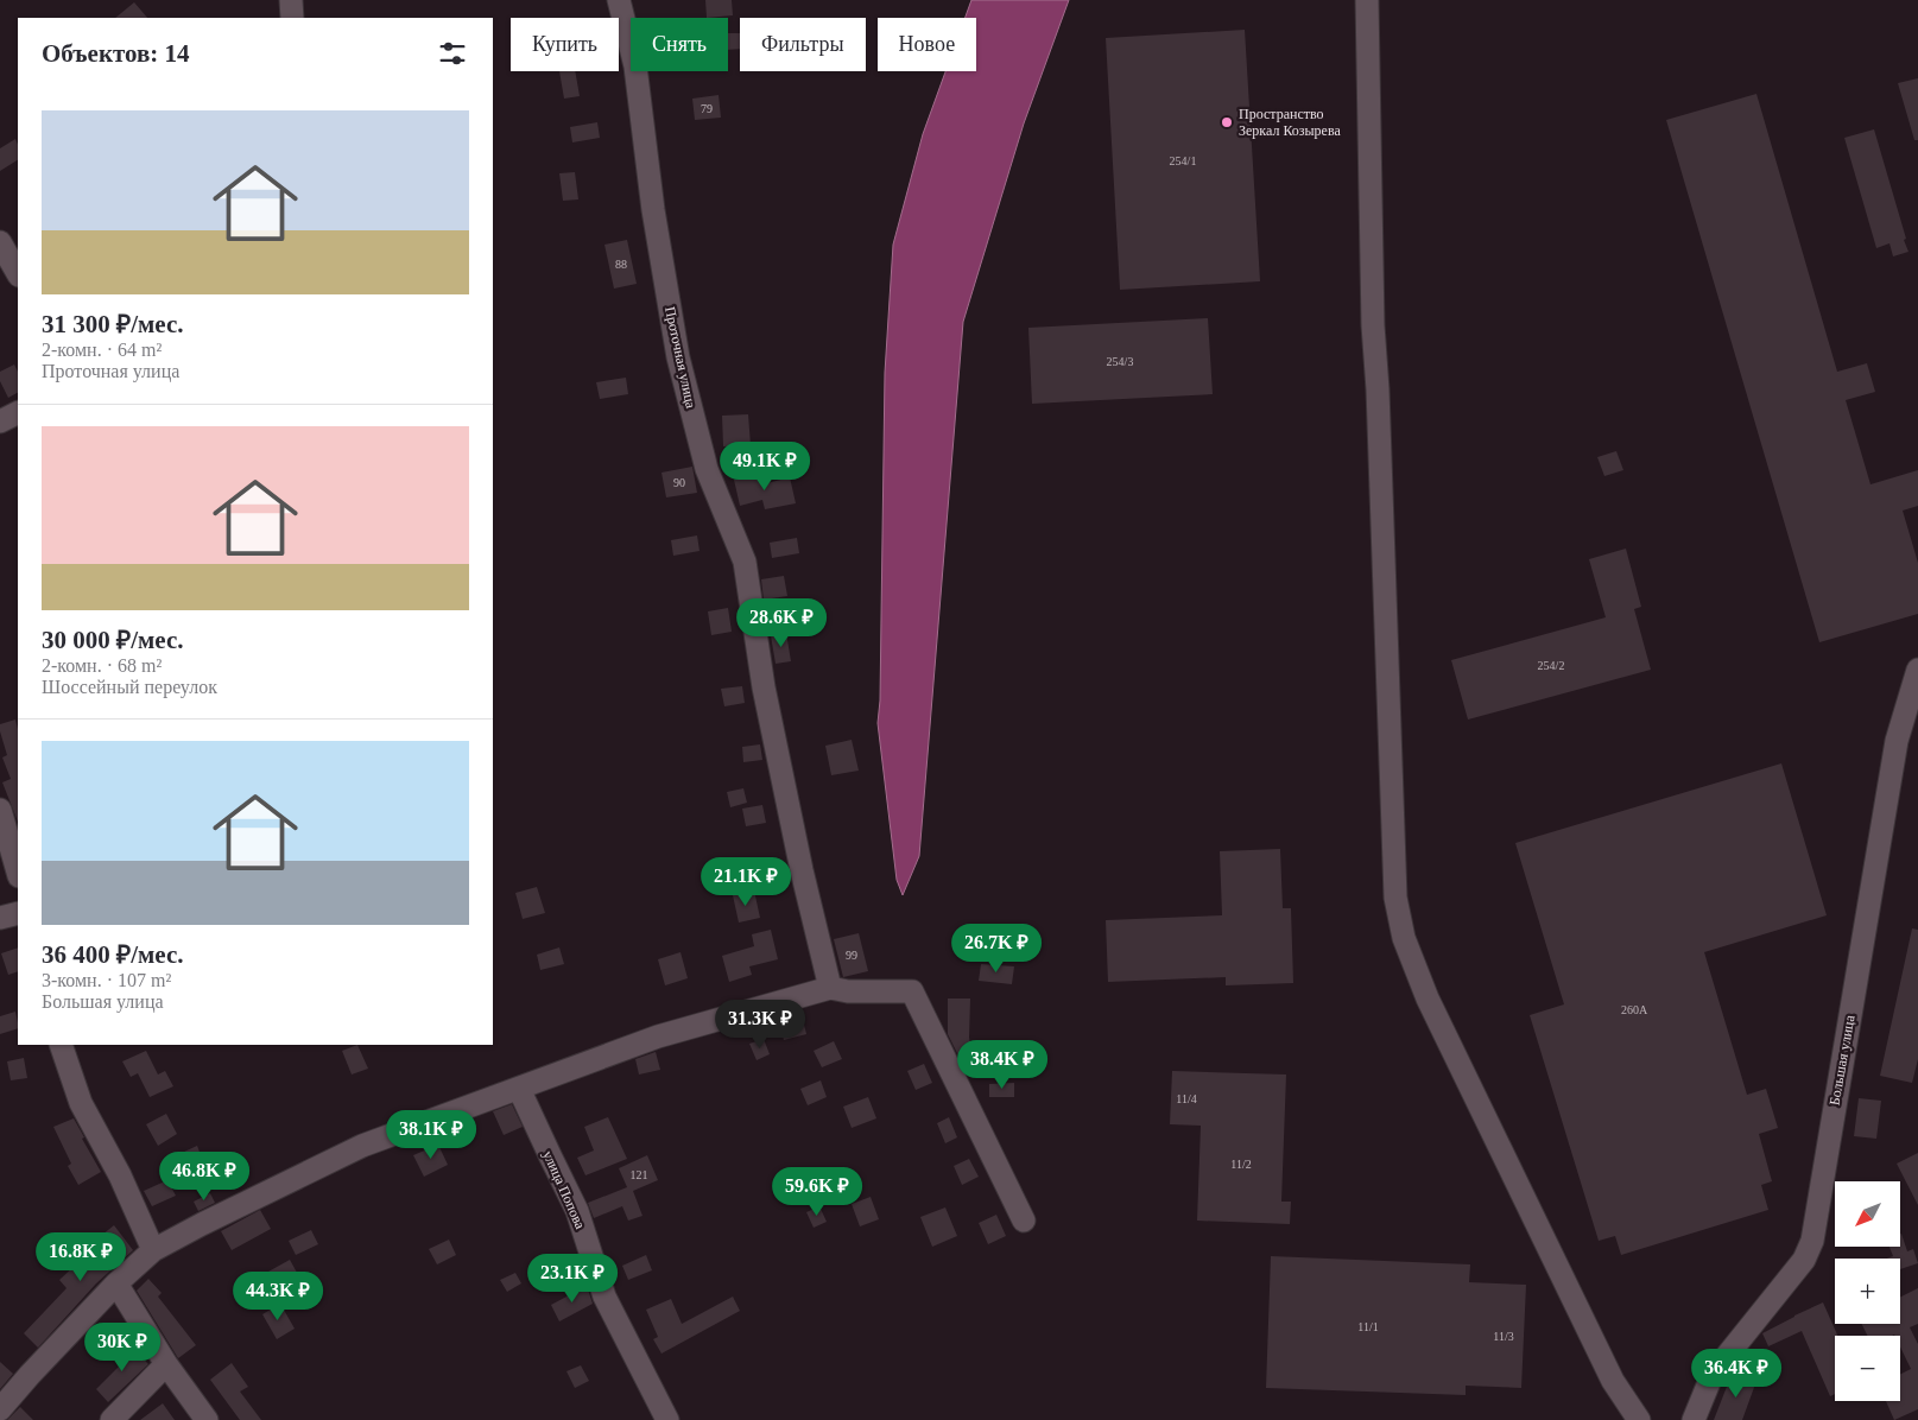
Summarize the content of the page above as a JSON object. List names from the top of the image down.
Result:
{
  "streets": {
    "street": ["Проточная улица", "Большая улица", "улица Попова"]
  },
  "places": ["Пространство Зеркал Козырева"],
  "house_numbers": [
    "79",
    "254/1",
    "88",
    "254/3",
    "90",
    "254/2",
    "99",
    "260А",
    "11/4",
    "11/2",
    "121",
    "11/1",
    "11/3"
  ],
  "north": "bottom left",
  "page": {
    "chip": [
      "Купить",
      "Снять",
      "Фильтры",
      "Новое"
    ],
    "heading": "Объектов: 14",
    "list": [
      {
        "name": "31 300 ₽/мес.",
        "note": "2-комн. · 64 m² · Проточная улица"
      },
      {
        "name": "30 000 ₽/мес.",
        "note": "2-комн. · 68 m² · Шоссейный переулок"
      },
      {
        "name": "36 400 ₽/мес.",
        "note": "3-комн. · 107 m² · Большая улица"
      }
    ],
    "price": [
      "49.1K ₽",
      "28.6K ₽",
      "21.1K ₽",
      "26.7K ₽",
      "31.3K ₽",
      "38.4K ₽",
      "38.1K ₽",
      "46.8K ₽",
      "59.6K ₽",
      "16.8K ₽",
      "23.1K ₽",
      "44.3K ₽",
      "30K ₽",
      "36.4K ₽"
    ],
    "map_buttons": ["+", "−"]
  }
}
